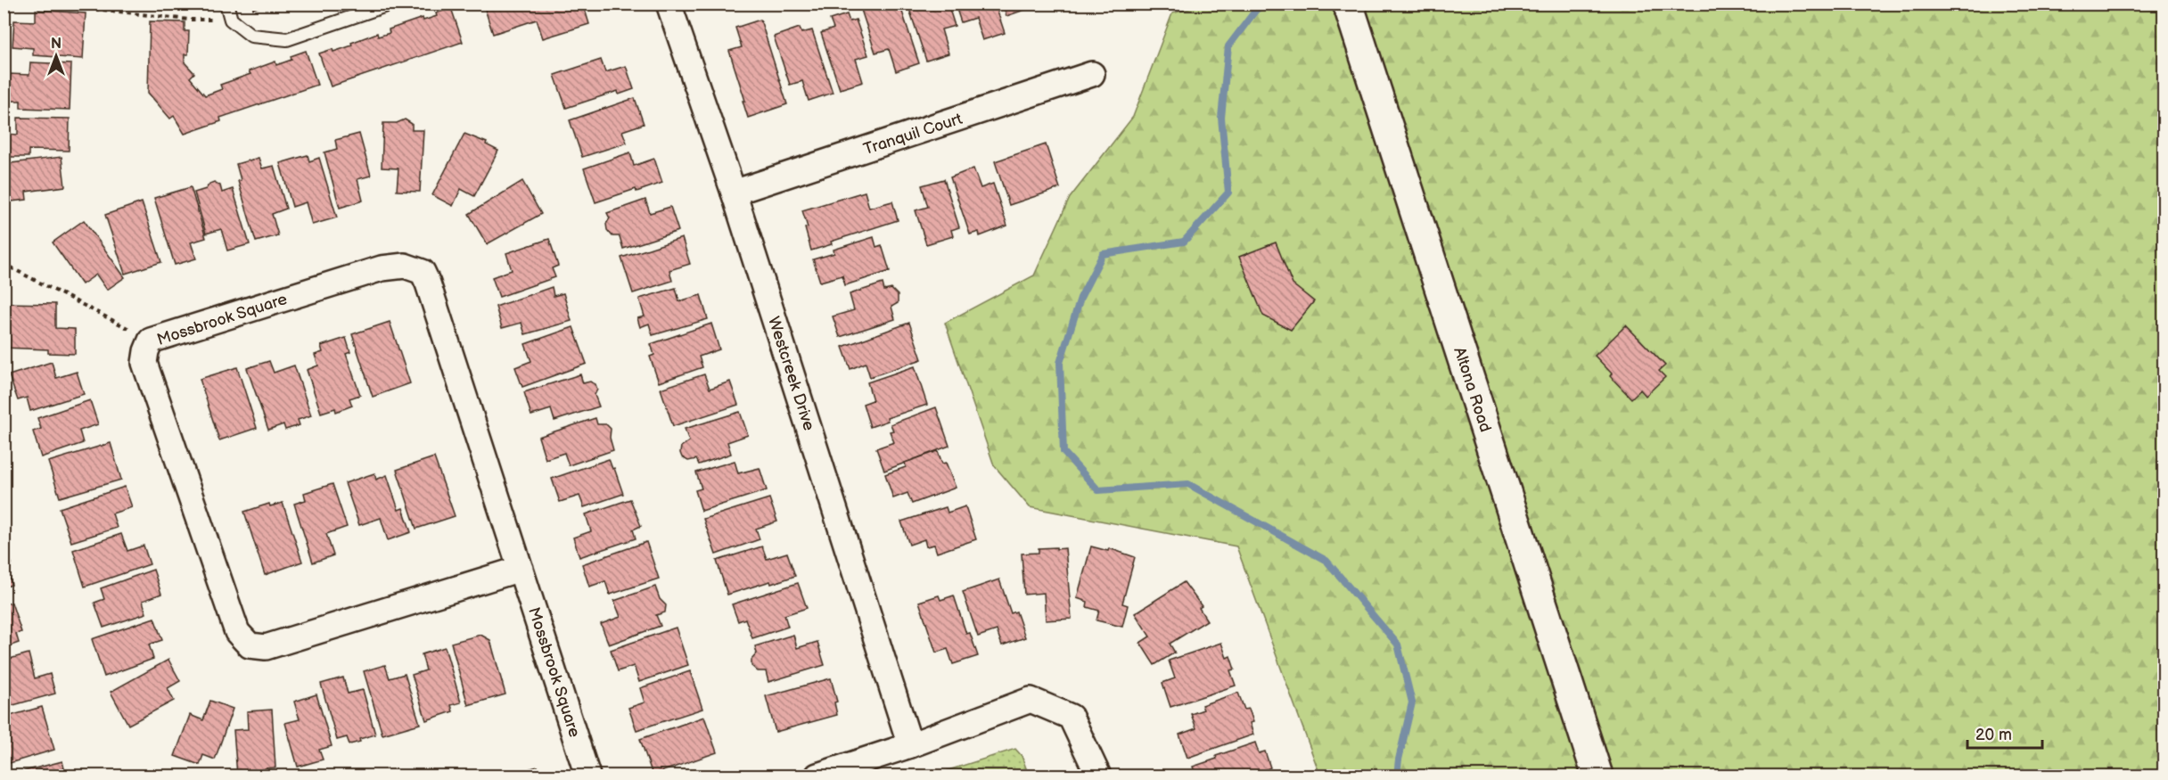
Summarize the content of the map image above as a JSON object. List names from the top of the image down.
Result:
{
  "streets": {
    "main road": ["Altona Road"],
    "street": ["Tranquil Court", "Mossbrook Square", "Westcreek Drive"]
  },
  "crossings": [
    ["Tranquil Court", "Westcreek Drive"]
  ],
  "scale_bar": "20 m",
  "north": "top"
}
